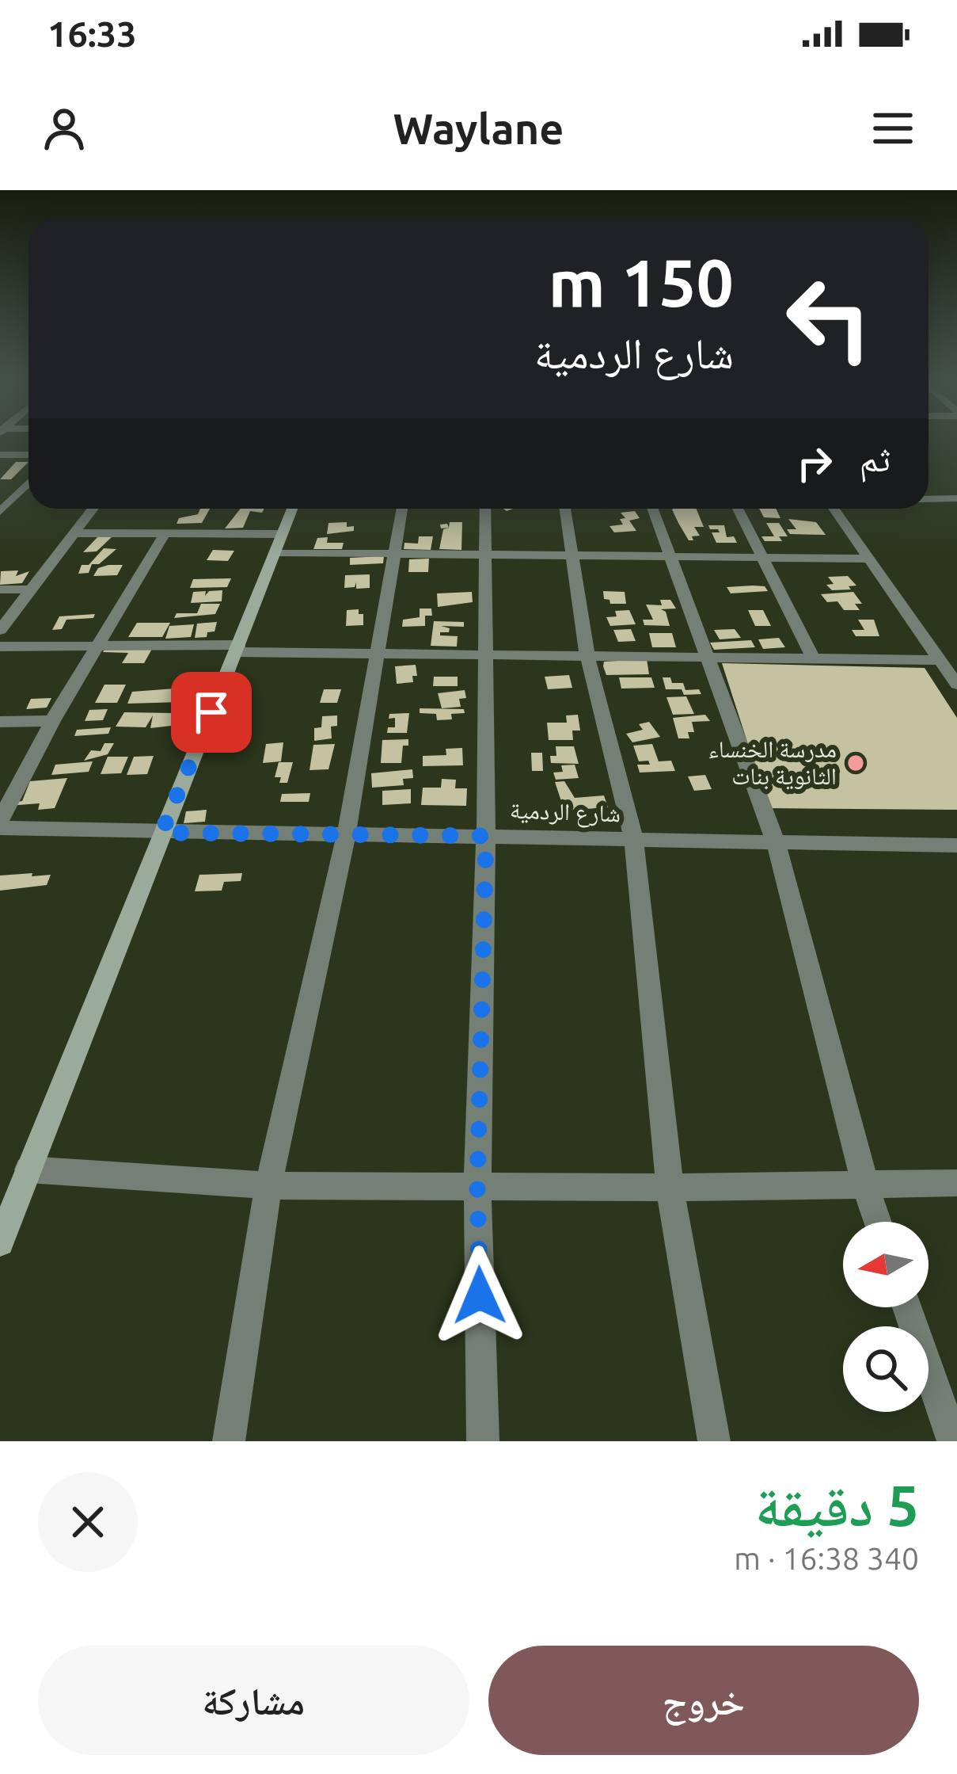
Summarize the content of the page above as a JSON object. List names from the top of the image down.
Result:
{
  "streets": {
    "street": ["شارع الردمية"]
  },
  "places": ["مدرسة الخنساء الثانوية بنات"],
  "north": "left",
  "page": {
    "status": "16:33",
    "header": "Waylane",
    "turn": ["150 m", "شارع الردمية"],
    "then": "ثم",
    "heading": ["5 دقيقة", "340 m · 16:38"],
    "buttons": ["خروج", "مشاركة"]
  }
}
